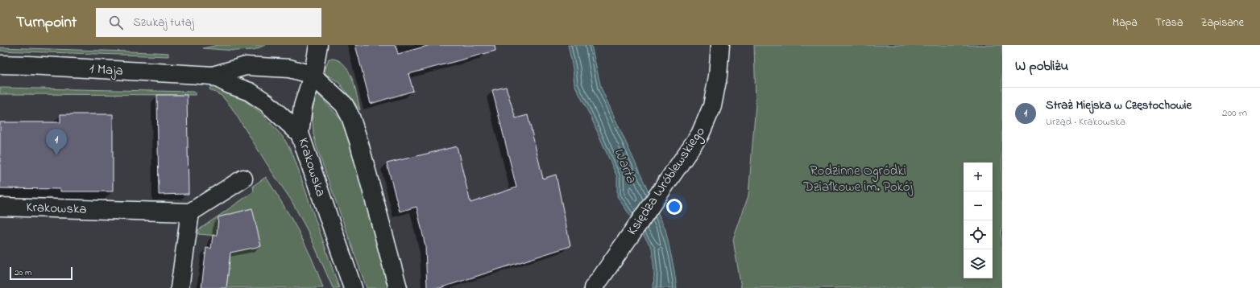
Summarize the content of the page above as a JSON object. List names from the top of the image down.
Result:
{
  "streets": {
    "main road": ["1 Maja", "Krakowska", "Księdza Wróblewskiego"]
  },
  "crossings": [
    ["1 Maja", "Krakowska"]
  ],
  "water": ["Warta"],
  "parks": ["Rodzinne Ogródki Działkowe im. Pokój"],
  "scale_bar": "20 m",
  "page": {
    "header": "Turnpoint",
    "search": "Szukaj tutaj",
    "nav": ["Mapa", "Trasa", "Zapisane"],
    "heading": "W pobliżu",
    "list": [
      {
        "mark": "1",
        "name": "Straż Miejska w Częstochowie",
        "note": "Urząd · Krakowska",
        "value": "200 m"
      }
    ],
    "pins": "1",
    "map_buttons": ["+", "−"],
    "scale": "20 m"
  }
}
